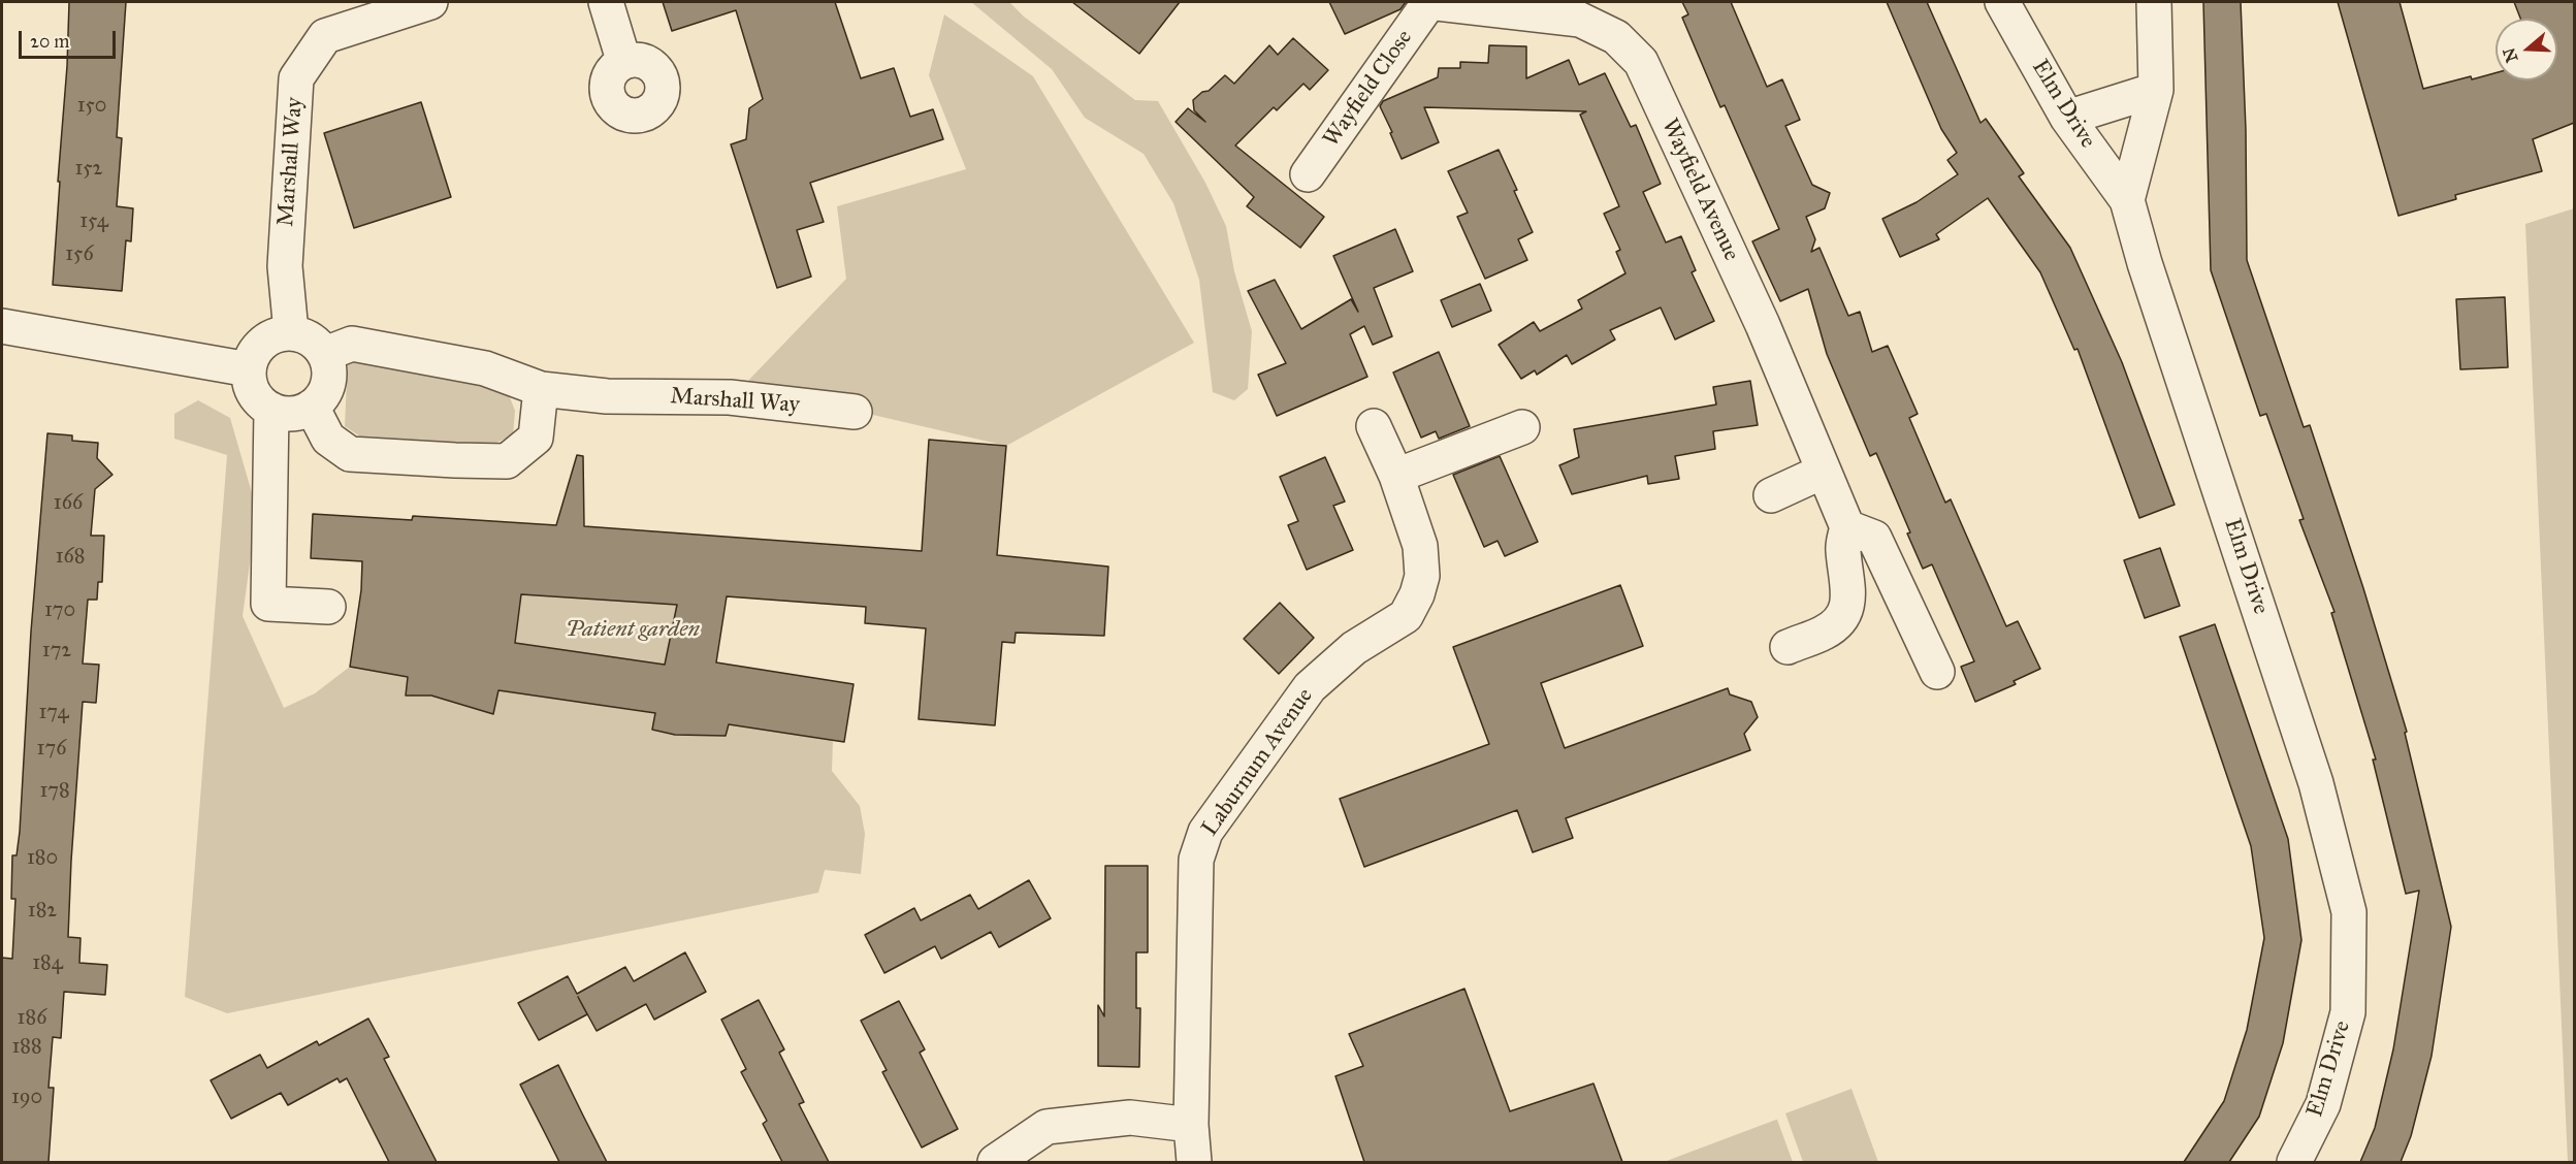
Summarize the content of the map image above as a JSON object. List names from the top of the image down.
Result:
{
  "streets": {
    "street": [
      "Wayfield Close",
      "Elm Drive",
      "Marshall Way",
      "Wayfield Avenue",
      "Laburnum Avenue"
    ]
  },
  "crossings": [
    ["Wayfield Close", "Wayfield Avenue"]
  ],
  "parks": ["Patient garden"],
  "house_numbers": [
    "150",
    "152",
    "154",
    "156",
    "166",
    "168",
    "170",
    "172",
    "174",
    "176",
    "178",
    "180",
    "182",
    "184",
    "186",
    "188",
    "190"
  ],
  "scale_bar": "20 m",
  "north": "left"
}
